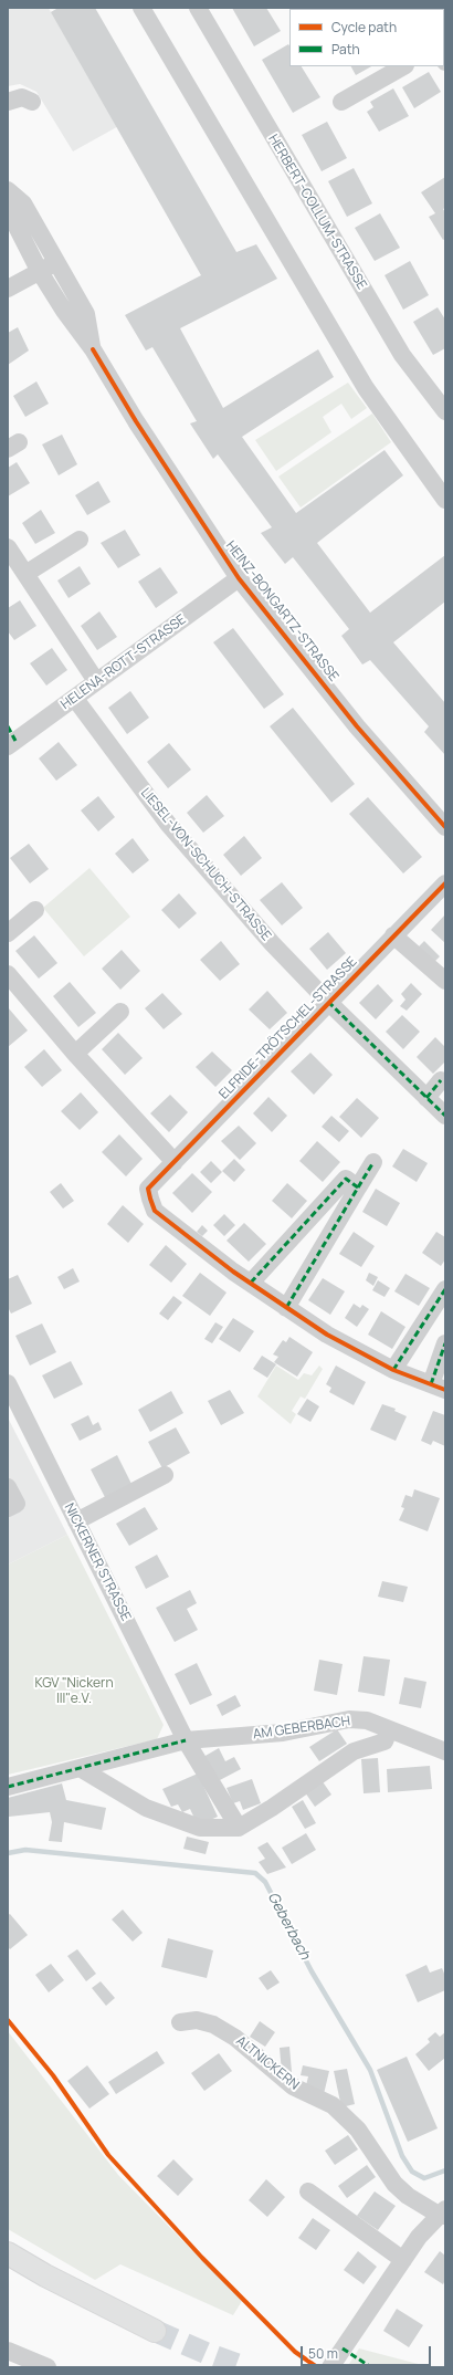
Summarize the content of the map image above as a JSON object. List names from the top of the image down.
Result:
{
  "streets": {
    "street": [
      "HERBERT-COLLUM-STRASSE",
      "HEINZ-BONGARTZ-STRASSE",
      "HELENA-ROTT-STRASSE",
      "LIESEL-VON-SCHUCH-STRASSE",
      "ELFRIDE-TRÖTSCHEL-STRASSE",
      "NICKERNER STRASSE",
      "AM GEBERBACH",
      "ALTNICKERN"
    ]
  },
  "crossings": [
    ["HEINZ-BONGARTZ-STRASSE", "HELENA-ROTT-STRASSE"],
    ["HELENA-ROTT-STRASSE", "LIESEL-VON-SCHUCH-STRASSE"],
    ["LIESEL-VON-SCHUCH-STRASSE", "ELFRIDE-TRÖTSCHEL-STRASSE"],
    ["NICKERNER STRASSE", "AM GEBERBACH"]
  ],
  "water": ["Geberbach"],
  "parks": ["KGV \"Nickern III\"e.V."],
  "legend": ["Cycle path", "Path"],
  "scale_bar": "50 m"
}
